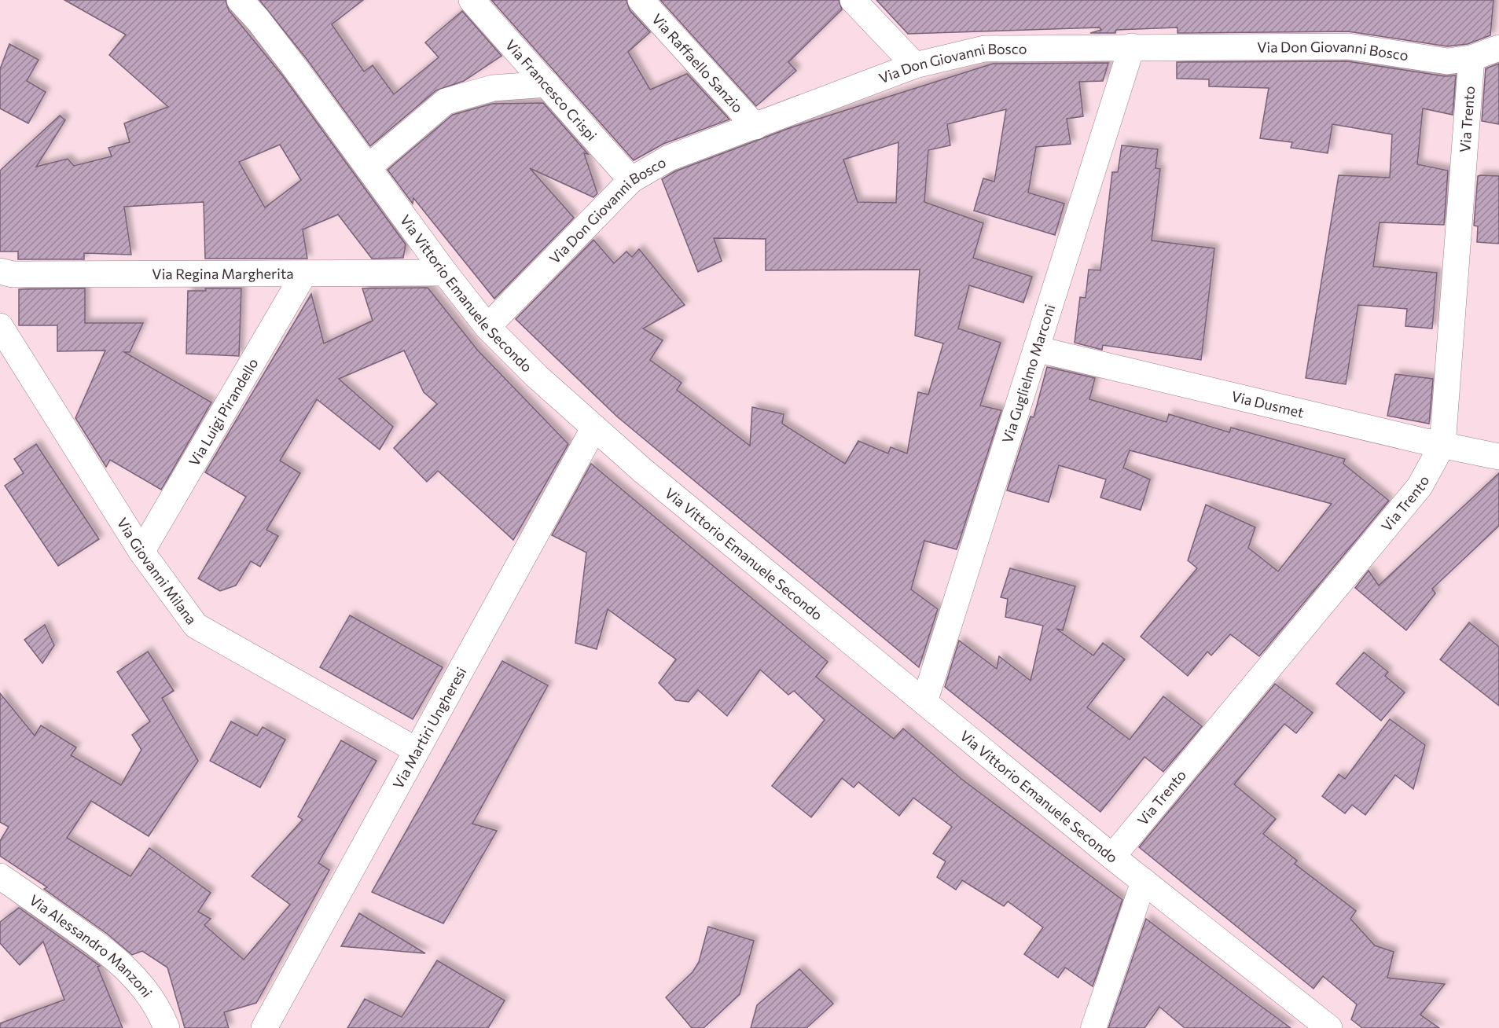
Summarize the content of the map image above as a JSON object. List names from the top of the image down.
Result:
{
  "streets": {
    "street": [
      "Via Don Giovanni Bosco",
      "Via Raffaello Sanzio",
      "Via Francesco Crispi",
      "Via Trento",
      "Via Regina Margherita",
      "Via Vittorio Emanuele Secondo",
      "Via Guglielmo Marconi",
      "Via Dusmet",
      "Via Luigi Pirandello",
      "Via Giovanni Milana",
      "Via Martiri Ungheresi",
      "Via Alessandro Manzoni"
    ]
  },
  "crossings": [
    ["Via Don Giovanni Bosco", "Via Raffaello Sanzio"],
    ["Via Don Giovanni Bosco", "Via Francesco Crispi"],
    ["Via Don Giovanni Bosco", "Via Trento"],
    ["Via Don Giovanni Bosco", "Via Vittorio Emanuele Secondo"],
    ["Via Don Giovanni Bosco", "Via Guglielmo Marconi"],
    ["Via Trento", "Via Vittorio Emanuele Secondo"],
    ["Via Trento", "Via Dusmet"],
    ["Via Regina Margherita", "Via Vittorio Emanuele Secondo"],
    ["Via Regina Margherita", "Via Luigi Pirandello"],
    ["Via Vittorio Emanuele Secondo", "Via Guglielmo Marconi"],
    ["Via Vittorio Emanuele Secondo", "Via Martiri Ungheresi"],
    ["Via Guglielmo Marconi", "Via Dusmet"],
    ["Via Luigi Pirandello", "Via Giovanni Milana"],
    ["Via Giovanni Milana", "Via Martiri Ungheresi"]
  ]
}
